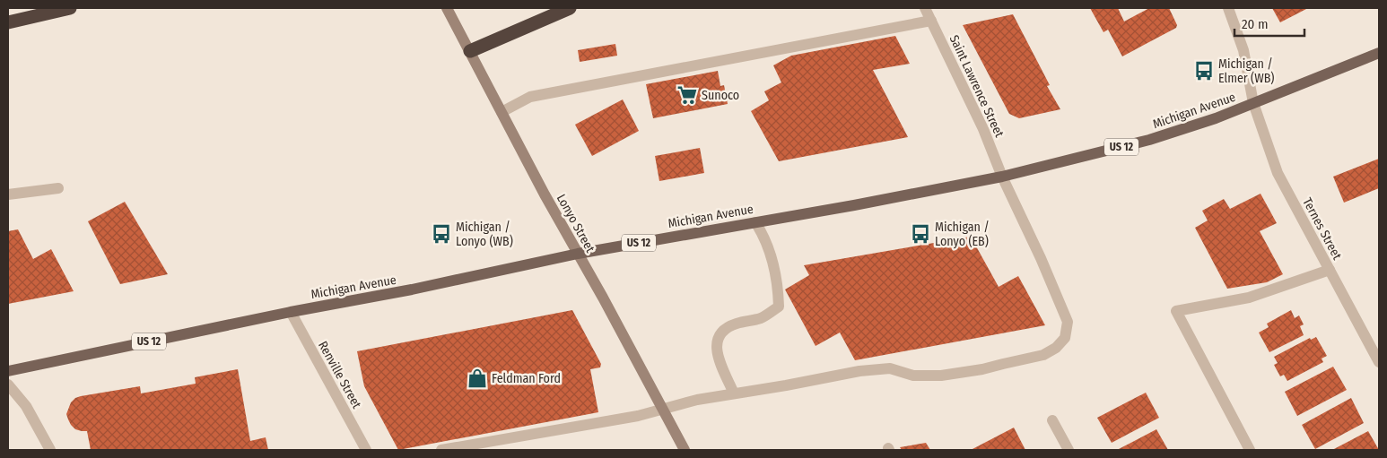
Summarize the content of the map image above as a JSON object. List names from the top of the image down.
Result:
{
  "streets": {
    "main road": ["Michigan Avenue", "US 12"],
    "street": [
      "Saint Lawrence Street",
      "Lonyo Street",
      "Ternes Street",
      "Renville Street"
    ]
  },
  "crossings": [
    ["Saint Lawrence Street", "Michigan Avenue"],
    ["Saint Lawrence Street", "Lonyo Street"],
    ["Michigan Avenue", "Lonyo Street"],
    ["Michigan Avenue", "Ternes Street"],
    ["Michigan Avenue", "Renville Street"]
  ],
  "places": {
    "bus stop": ["Michigan / Elmer (WB)", "Michigan / Lonyo (WB)", "Michigan / Lonyo (EB)"],
    "supermarket": ["Sunoco"],
    "shop": ["Feldman Ford"]
  },
  "scale_bar": "20 m"
}
